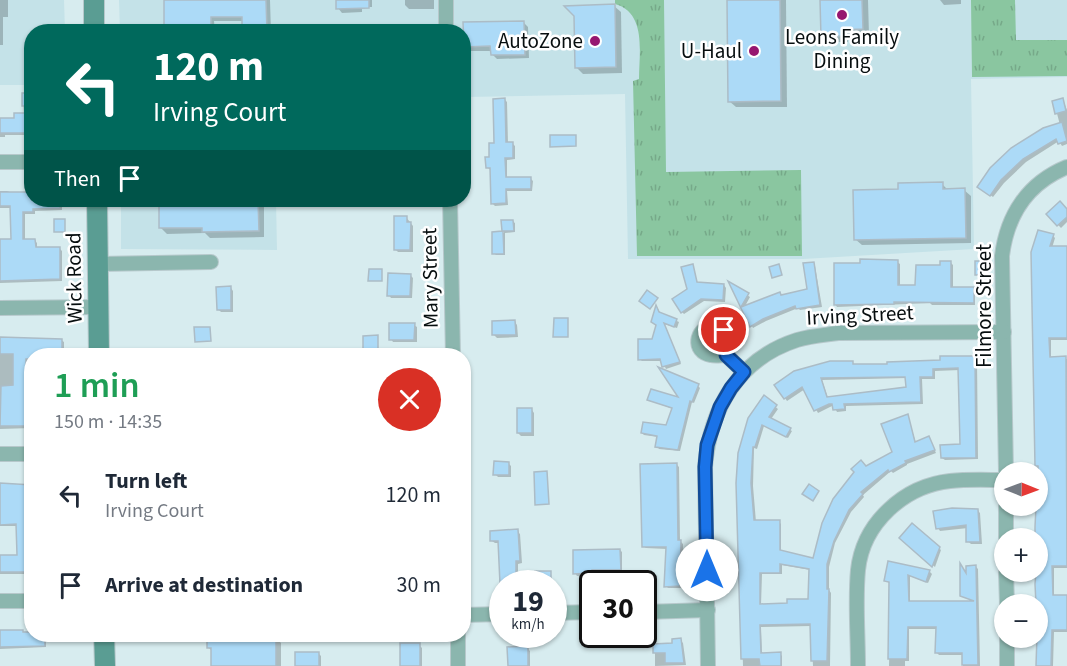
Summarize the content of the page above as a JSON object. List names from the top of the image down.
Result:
{
  "streets": {
    "street": [
      "Wick Road",
      "Mary Street",
      "Filmore Street",
      "Irving Street"
    ]
  },
  "crossings": [
    ["Filmore Street", "Irving Street"]
  ],
  "places": ["Leons Family Dining", "AutoZone", "U-Haul"],
  "north": "right",
  "page": {
    "turn": ["120 m", "Irving Court"],
    "then": "Then",
    "heading": ["1 min", "150 m · 14:35"],
    "list": [
      {
        "name": "Turn left",
        "note": "Irving Court",
        "value": "120 m"
      },
      {
        "name": "Arrive at destination",
        "value": "30 m"
      }
    ],
    "map_buttons": ["+", "−"],
    "speed": "19 km/h",
    "limit": "30"
  }
}
